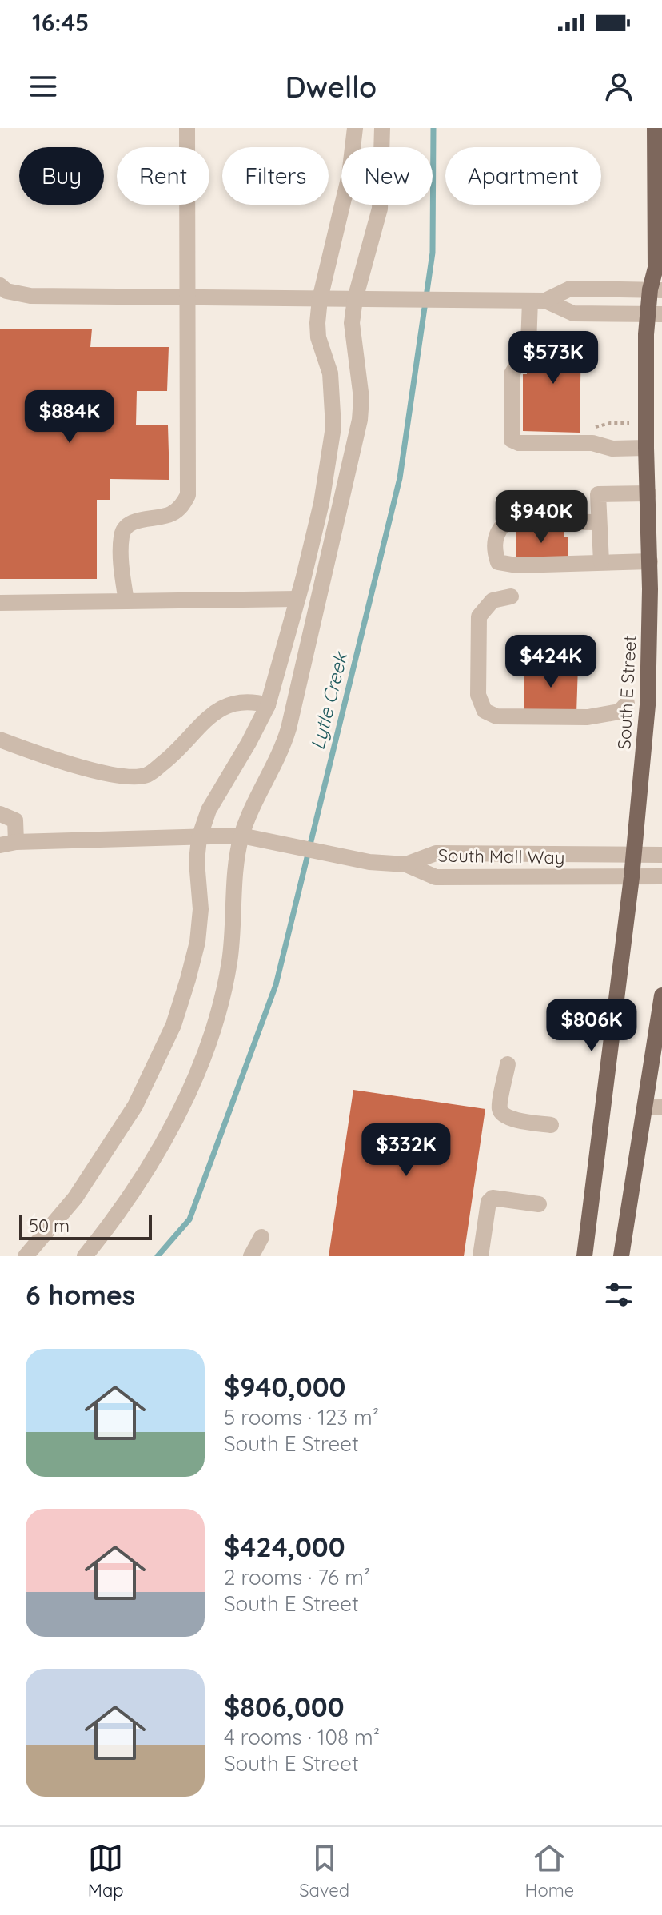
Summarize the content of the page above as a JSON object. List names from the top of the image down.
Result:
{
  "streets": {
    "main road": ["South E Street"],
    "lane": ["South Mall Way"]
  },
  "crossings": [
    ["South E Street", "South Mall Way"]
  ],
  "water": ["Lytle Creek"],
  "scale_bar": "50 m",
  "page": {
    "status": "16:45",
    "header": "Dwello",
    "chip": [
      "Buy",
      "Rent",
      "Filters",
      "New",
      "Apartment"
    ],
    "price": [
      "$573K",
      "$884K",
      "$940K",
      "$424K",
      "$806K",
      "$332K"
    ],
    "scale": "50 m",
    "heading": "6 homes",
    "list": [
      {
        "name": "$940,000",
        "note": "5 rooms · 123 m² · South E Street"
      },
      {
        "name": "$424,000",
        "note": "2 rooms · 76 m² · South E Street"
      },
      {
        "name": "$806,000",
        "note": "4 rooms · 108 m² · South E Street"
      }
    ],
    "tabs": ["Map", "Saved", "Home"]
  }
}
